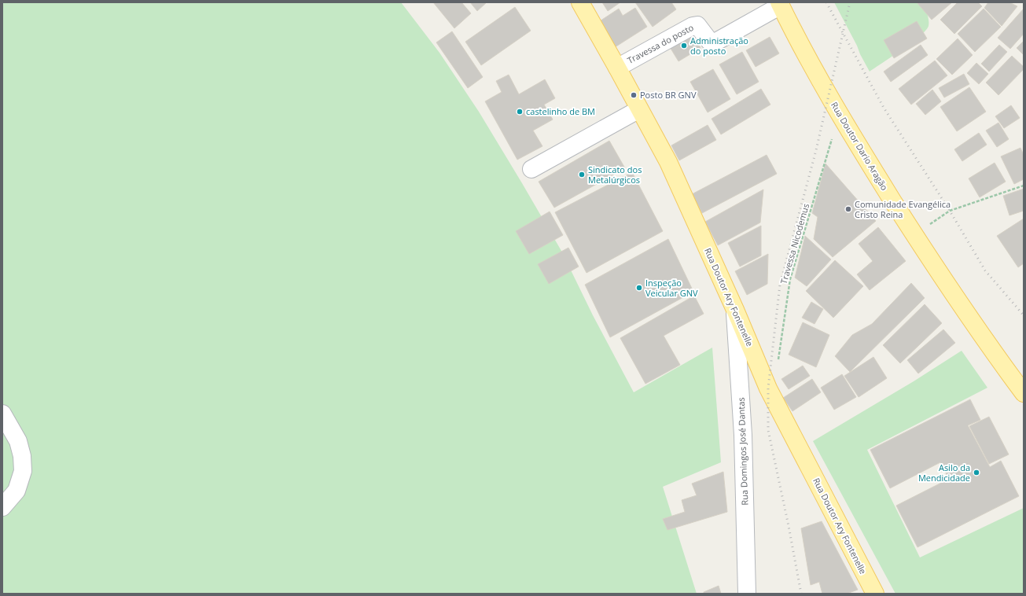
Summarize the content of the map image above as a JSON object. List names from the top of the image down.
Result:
{
  "streets": {
    "main road": ["Rua Doutor Dario Aragão", "Rua Doutor Ary Fontenelle"],
    "street": ["Travessa do posto", "Rua Domingos José Dantas"],
    "path": ["Travessa Nicodemus"]
  },
  "crossings": [
    ["Travessa do posto", "Rua Doutor Dario Aragão"],
    ["Travessa do posto", "Rua Doutor Ary Fontenelle"],
    ["Rua Doutor Dario Aragão", "Travessa Nicodemus"],
    ["Rua Doutor Ary Fontenelle", "Rua Domingos José Dantas"]
  ],
  "places": [
    "Administração do posto",
    "Posto BR GNV",
    "castelinho de BM",
    "Sindicato dos Metalúrgicos",
    "Comunidade Evangélica Cristo Reina",
    "Inspeção Veicular GNV",
    "Asilo da Mendicidade"
  ]
}
